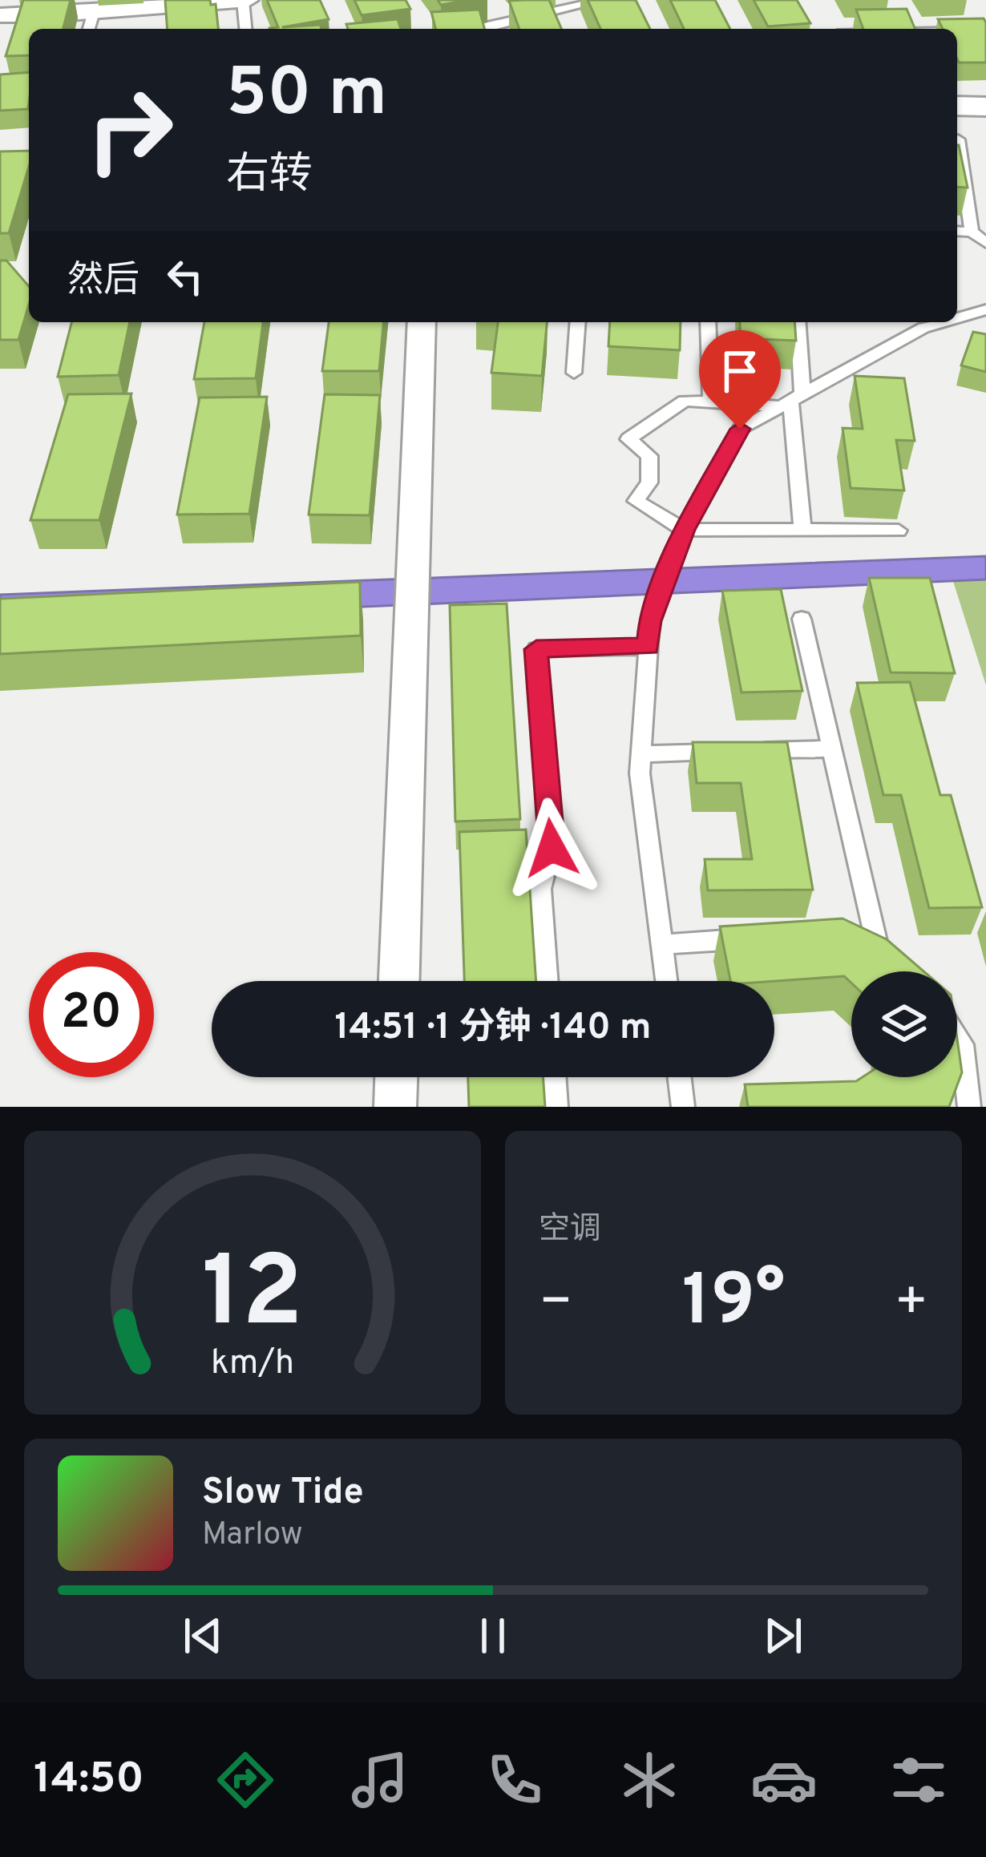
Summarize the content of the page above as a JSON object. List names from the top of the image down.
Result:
{
  "page": {
    "turn": ["50 m", "右转"],
    "then": "然后",
    "limit": "20",
    "trip": "14:51 · 1 分钟 · 140 m",
    "tile": "空调",
    "heat": ["−", "19°", "+"],
    "song": ["Slow Tide", "Marlow"],
    "tabs": "14:50",
    "gauge": ["12", "km/h"]
  }
}
